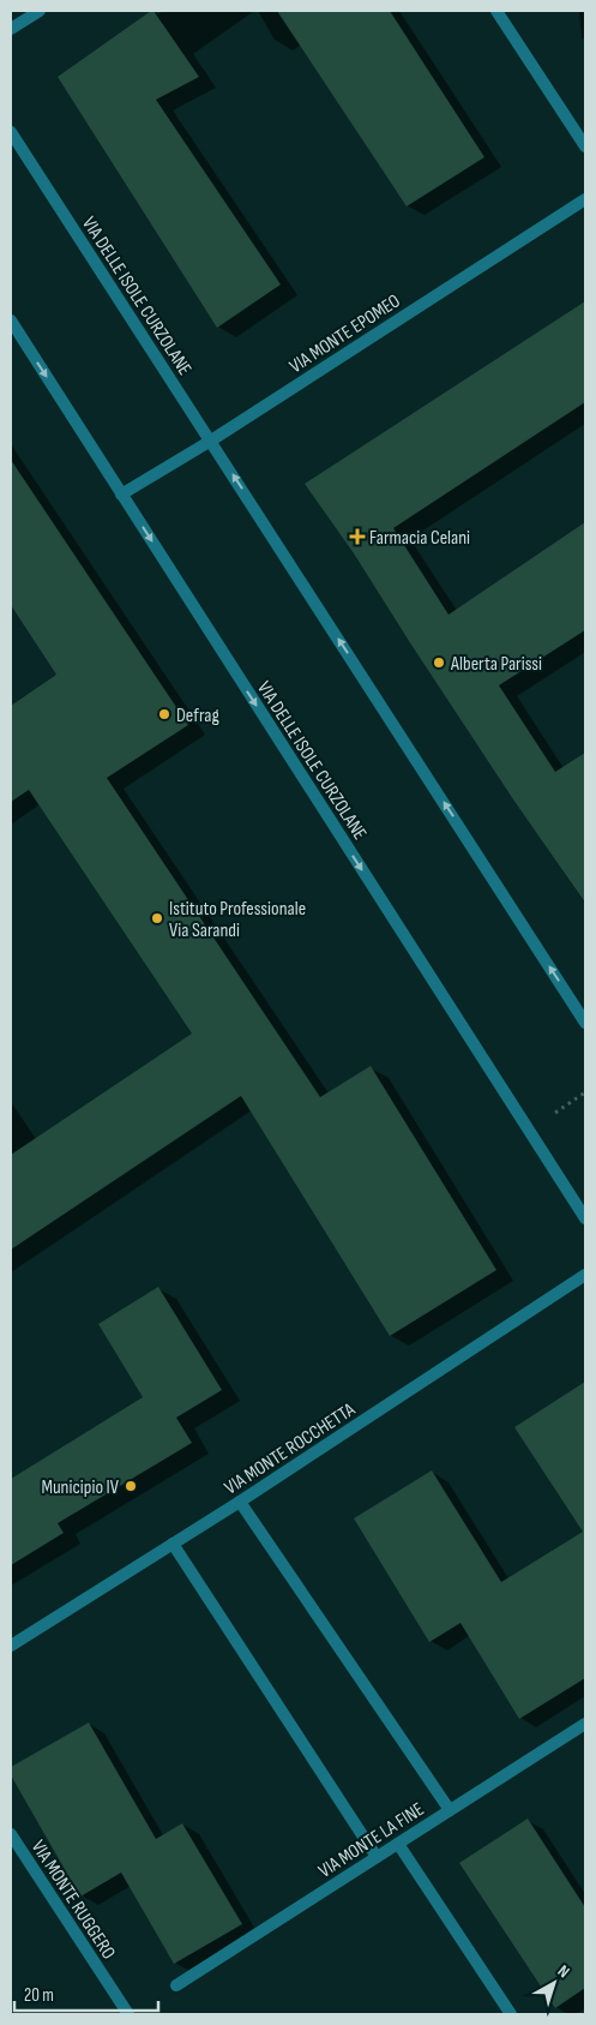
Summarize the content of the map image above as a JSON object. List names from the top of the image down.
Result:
{
  "streets": {
    "street": [
      "VIA DELLE ISOLE CURZOLANE",
      "VIA MONTE EPOMEO",
      "VIA MONTE ROCCHETTA",
      "VIA MONTE LA FINE",
      "VIA MONTE RUGGERO"
    ]
  },
  "crossings": [
    ["VIA DELLE ISOLE CURZOLANE", "VIA MONTE EPOMEO"]
  ],
  "places": {
    "health": ["Farmacia Celani"],
    "other": [
      "Alberta Parissi",
      "Defrag",
      "Istituto Professionale Via Sarandi",
      "Municipio IV"
    ]
  },
  "scale_bar": "20 m",
  "north": "top right"
}
